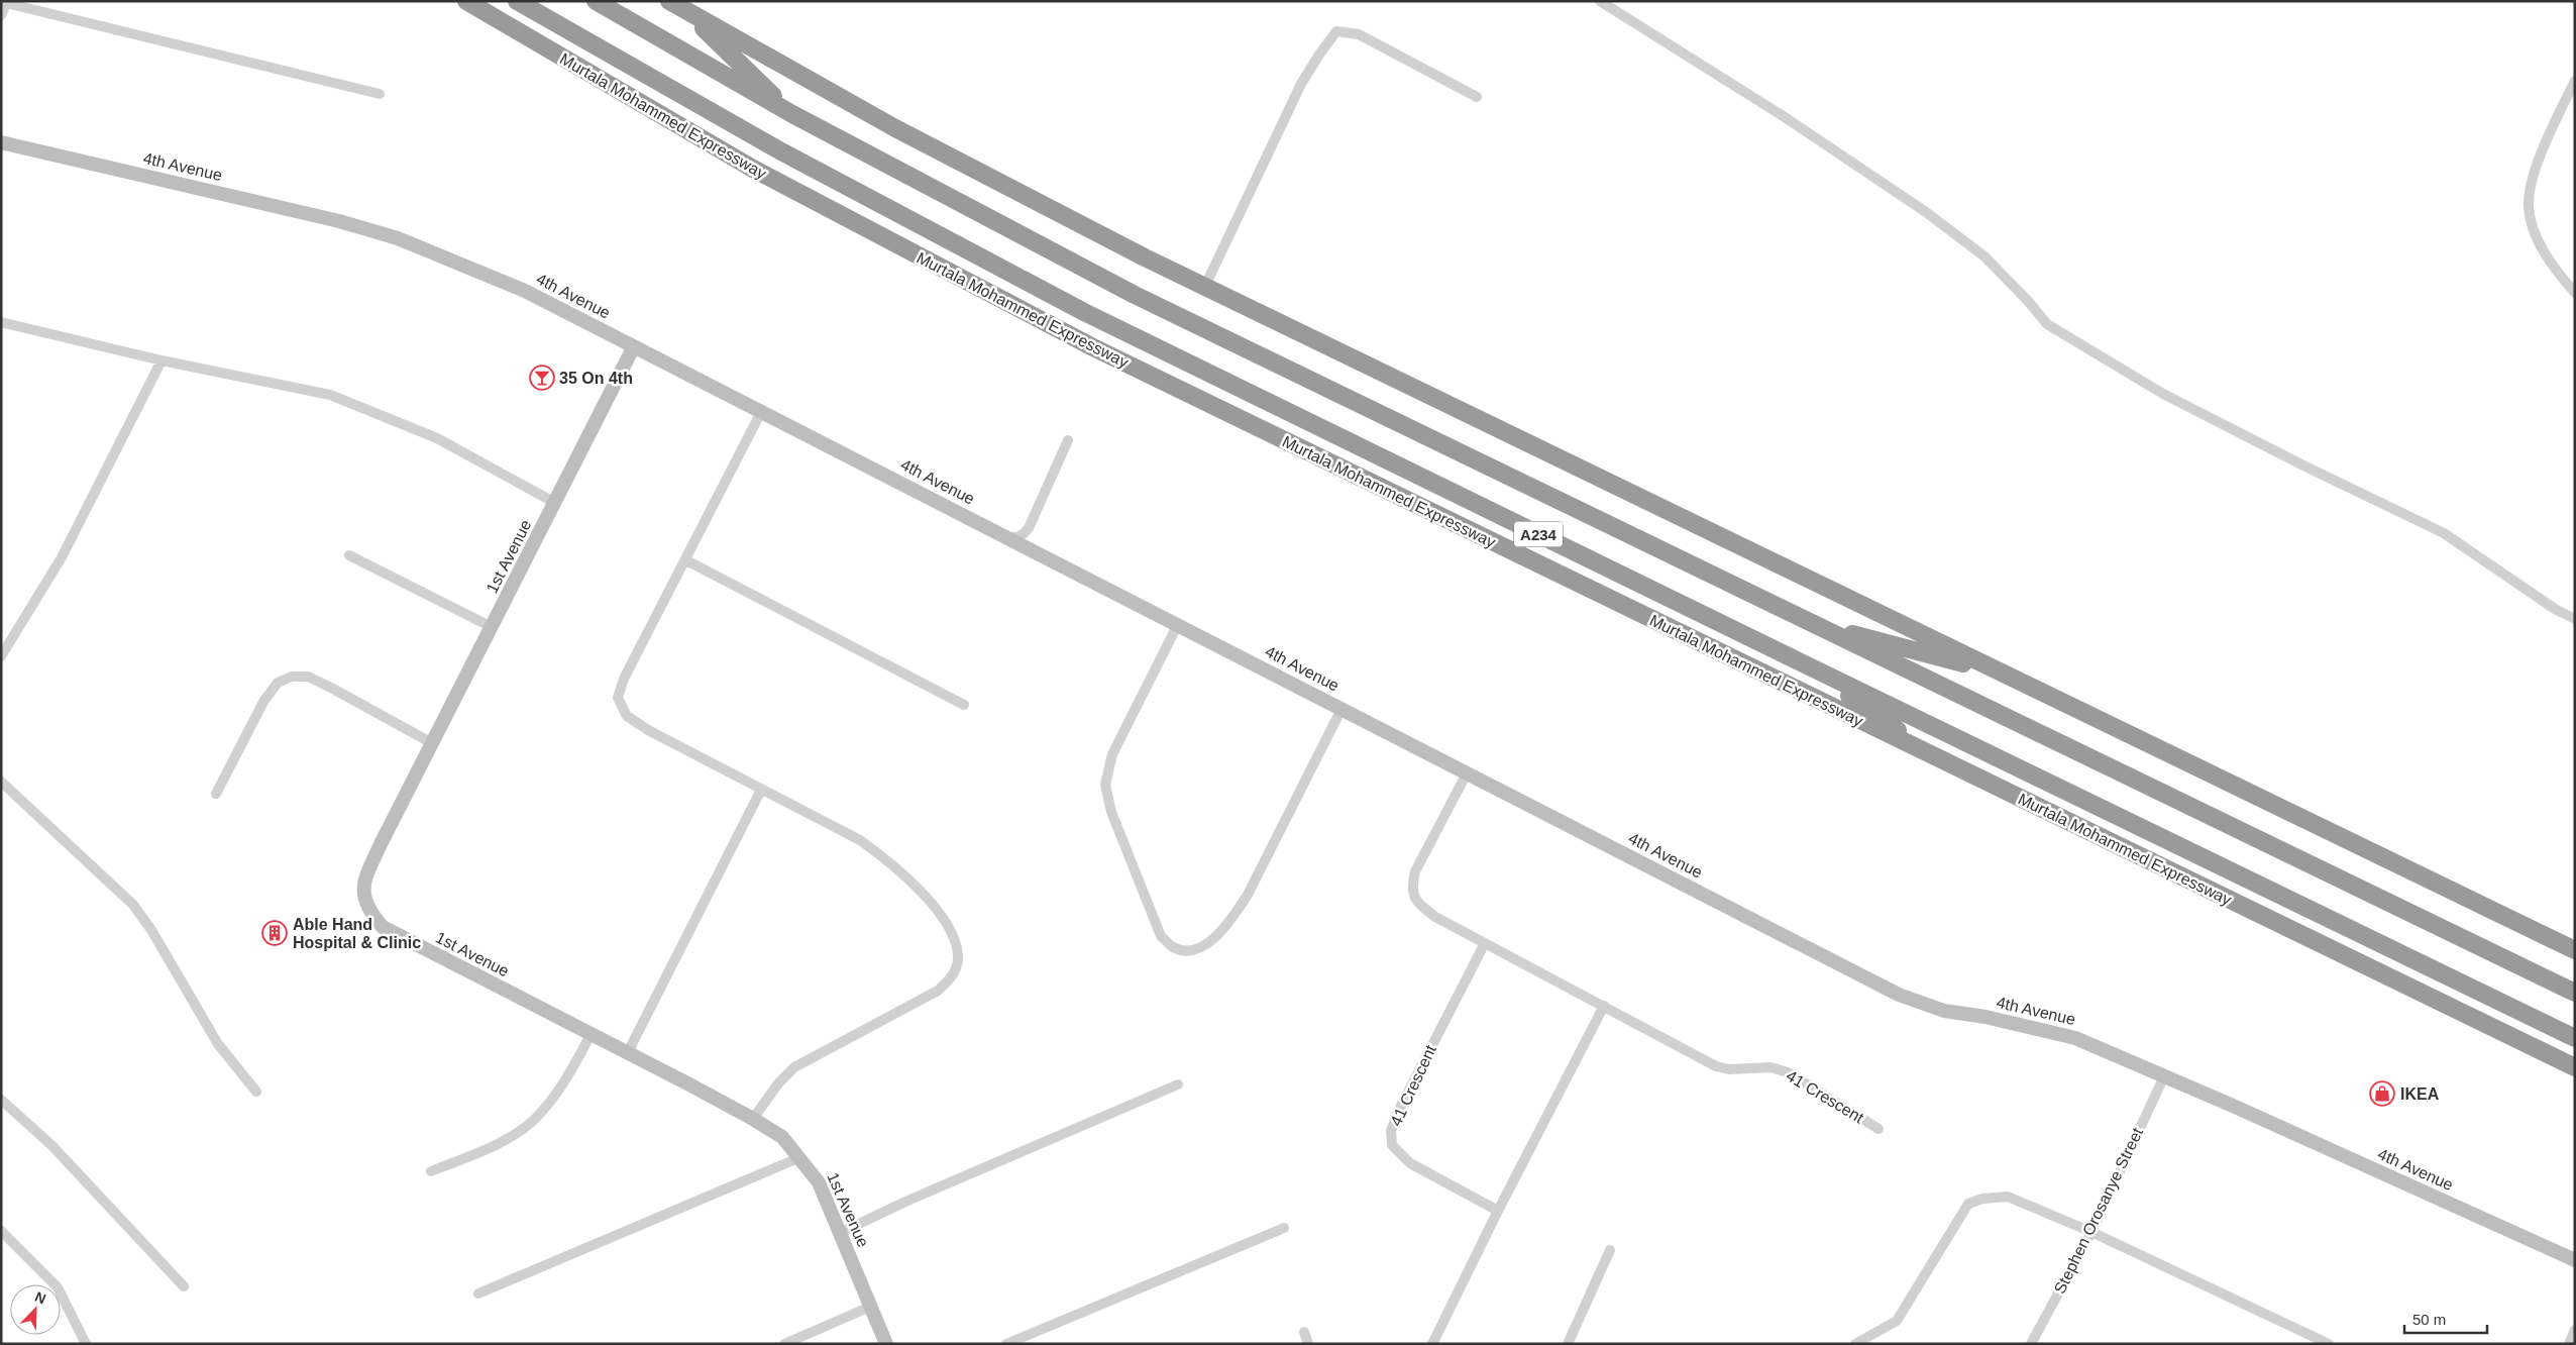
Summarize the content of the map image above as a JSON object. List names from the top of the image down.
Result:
{
  "streets": {
    "highway": ["Murtala Mohammed Expressway", "A234"],
    "street": [
      "4th Avenue",
      "1st Avenue",
      "41 Crescent",
      "Stephen Orosanye Street"
    ]
  },
  "crossings": [
    ["4th Avenue", "1st Avenue"],
    ["4th Avenue", "41 Crescent"],
    ["4th Avenue", "Stephen Orosanye Street"]
  ],
  "places": {
    "bar": ["35 On 4th"],
    "building": ["Able Hand Hospital & Clinic"],
    "shop": ["IKEA"]
  },
  "scale_bar": "50 m",
  "north": "top right"
}
